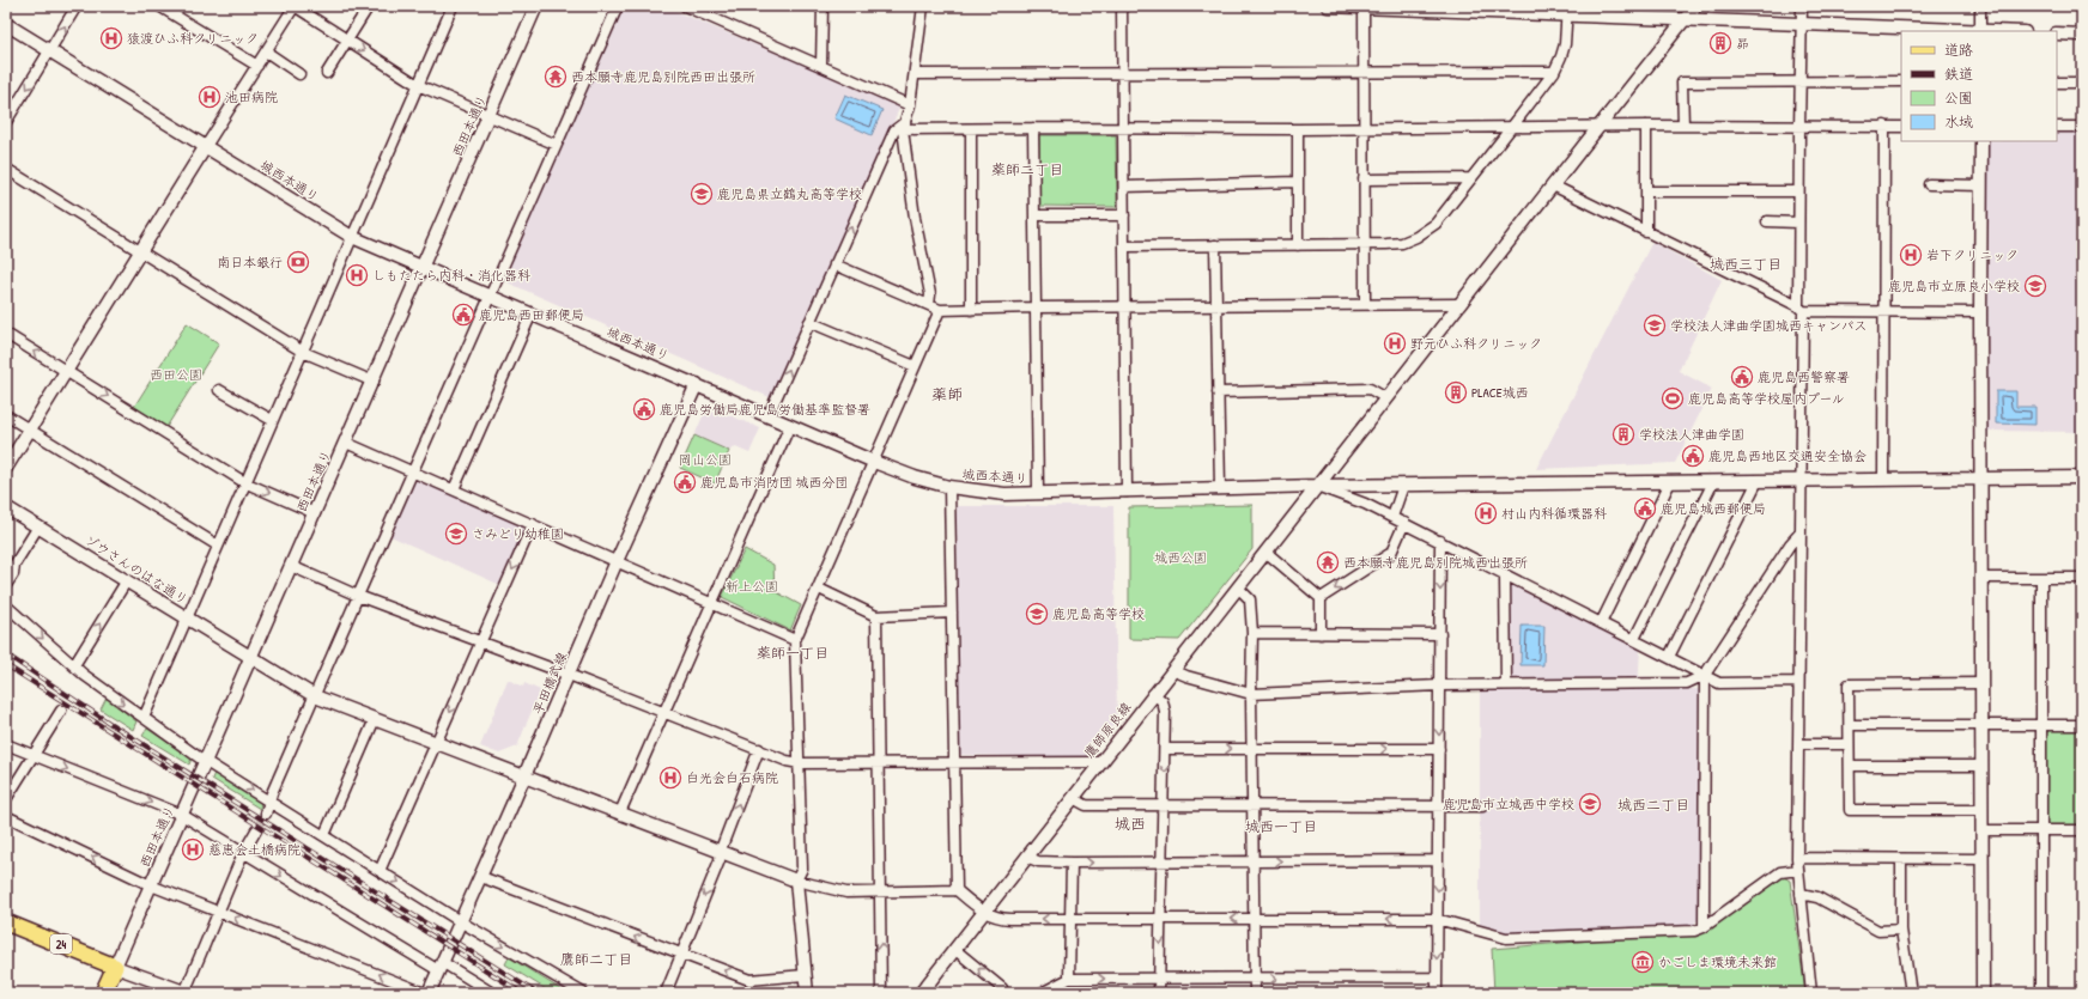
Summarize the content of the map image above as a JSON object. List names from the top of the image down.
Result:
{
  "streets": {
    "main road": ["24"],
    "street": [
      "西田本通り",
      "城西本通り",
      "ゾウさんのはな通り",
      "平田橋武線",
      "鷹師原良線"
    ]
  },
  "crossings": [
    ["西田本通り", "城西本通り"],
    ["西田本通り", "ゾウさんのはな通り"],
    ["西田本通り", "24"],
    ["城西本通り", "平田橋武線"],
    ["城西本通り", "鷹師原良線"],
    ["ゾウさんのはな通り", "平田橋武線"]
  ],
  "districts": [
    "薬師二丁目",
    "城西三丁目",
    "薬師",
    "薬師一丁目",
    "城西二丁目",
    "城西",
    "城西一丁目",
    "鷹師二丁目"
  ],
  "parks": [
    "西田公園",
    "岡山公園",
    "城西公園",
    "新上公園"
  ],
  "places": {
    "hospital": [
      "猿渡ひふ科クリニック",
      "池田病院",
      "岩下クリニック",
      "しもたたら内科・消化器科",
      "野元ひふ科クリニック",
      "村山内科循環器科",
      "白光会白石病院",
      "慈恵会土橋病院"
    ],
    "building": ["昴", "PLACE城西", "学校法人津曲学園"],
    "temple": ["西本願寺鹿児島別院西田出張所", "西本願寺鹿児島別院城西出張所"],
    "school or university": [
      "鹿児島県立鶴丸高等学校",
      "鹿児島市立原良小学校",
      "学校法人津曲学園城西キャンパス",
      "さみどり幼稚園",
      "鹿児島高等学校",
      "鹿児島市立城西中学校"
    ],
    "bank": ["南日本銀行"],
    "public building": [
      "鹿児島西田郵便局",
      "鹿児島西警察署",
      "鹿児島労働局鹿児島労働基準監督署",
      "鹿児島西地区交通安全協会",
      "鹿児島市消防団 城西分団",
      "鹿児島城西郵便局"
    ],
    "sports": ["鹿児島高等学校屋内プール"],
    "museum": ["かごしま環境未来館"]
  },
  "legend": [
    "道路",
    "鉄道",
    "公園",
    "水域"
  ]
}
